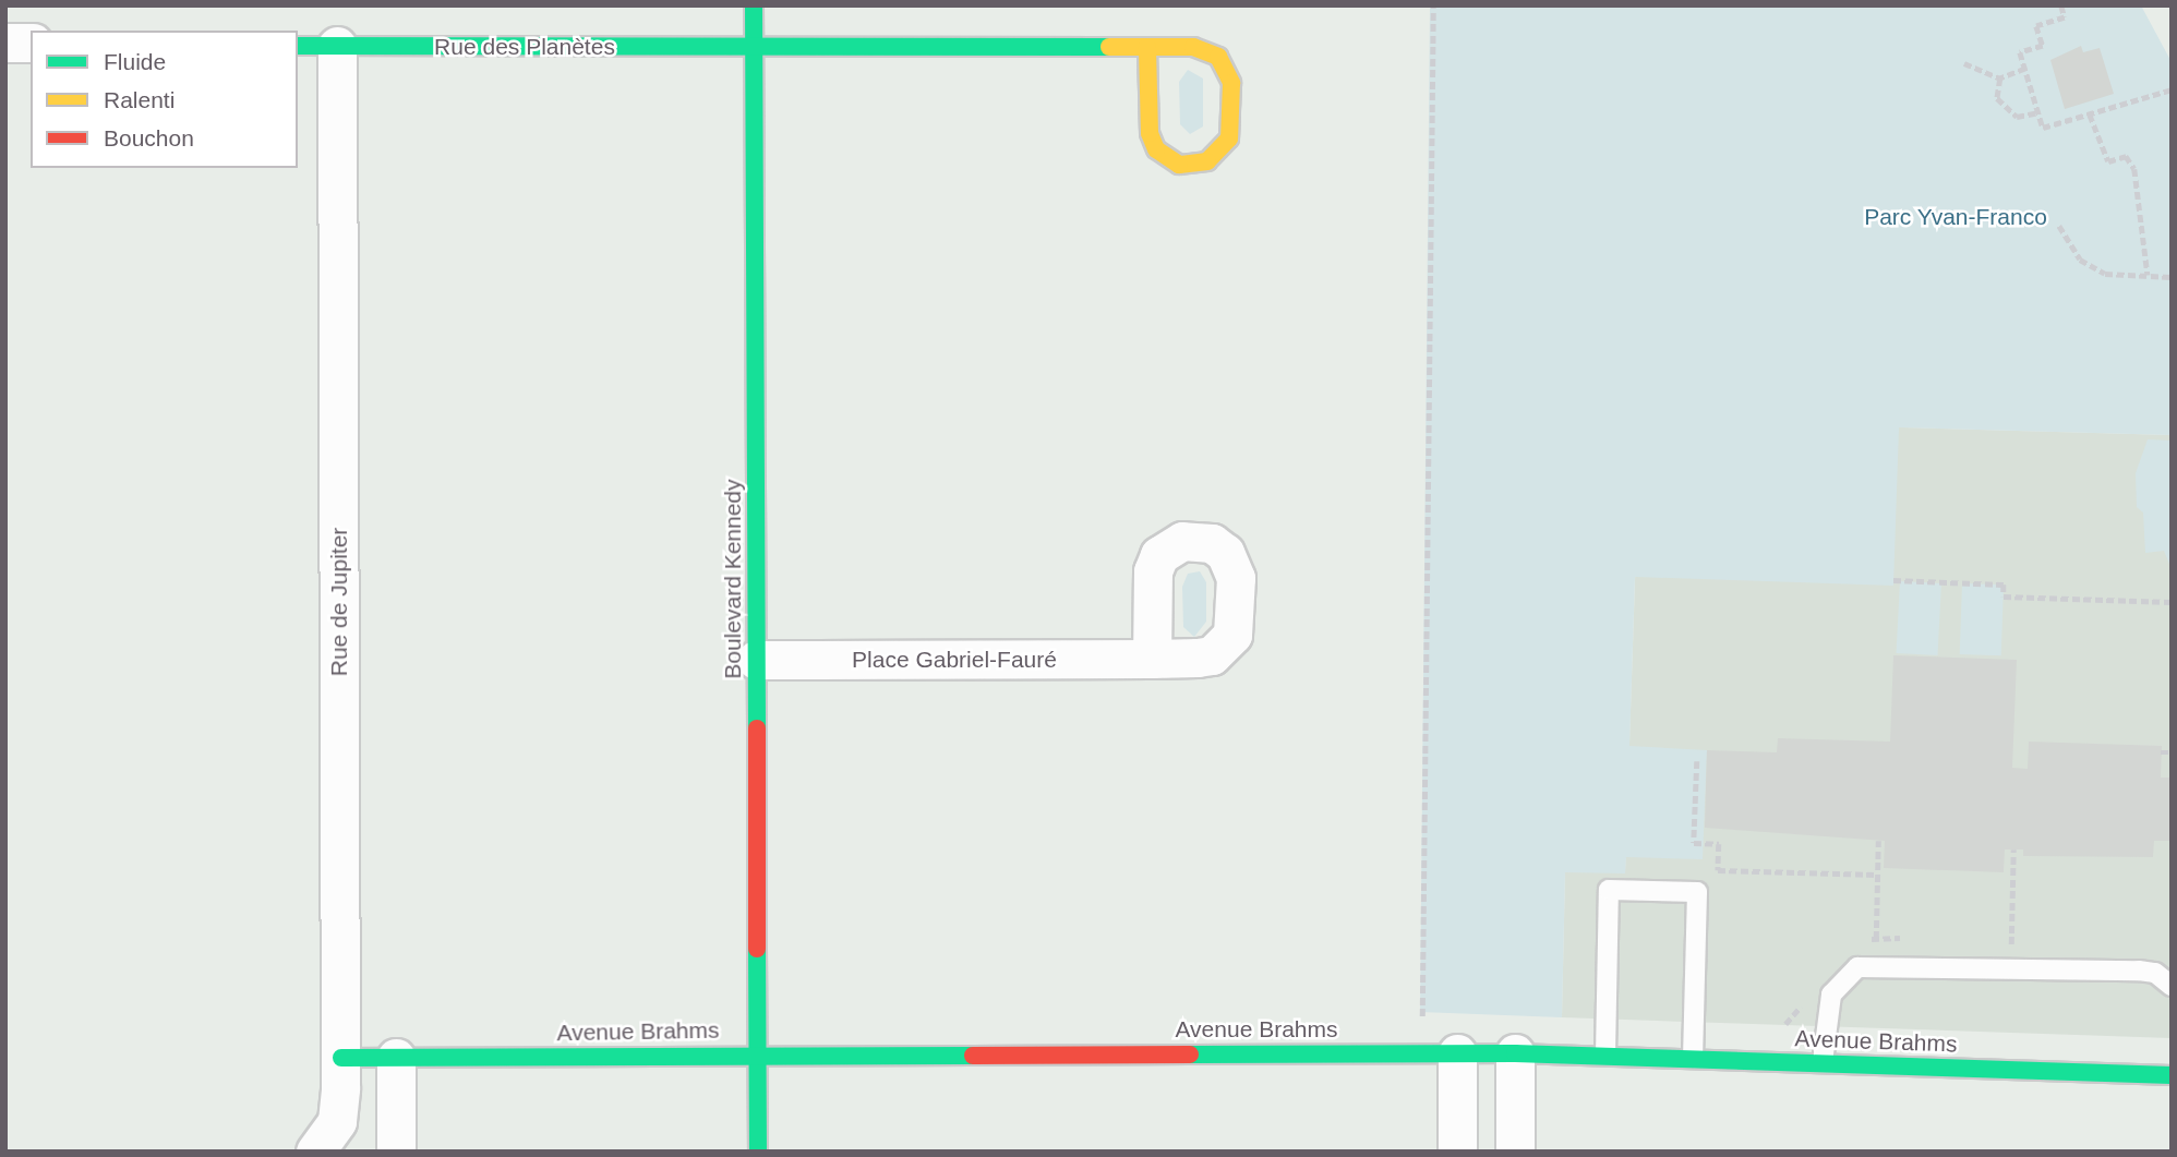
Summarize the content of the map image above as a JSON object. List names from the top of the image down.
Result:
{
  "streets": {
    "street": [
      "Rue des Planètes",
      "Boulevard Kennedy",
      "Rue de Jupiter",
      "Place Gabriel-Fauré",
      "Avenue Brahms"
    ]
  },
  "crossings": [
    ["Rue des Planètes", "Boulevard Kennedy"],
    ["Rue des Planètes", "Rue de Jupiter"],
    ["Boulevard Kennedy", "Place Gabriel-Fauré"],
    ["Boulevard Kennedy", "Avenue Brahms"],
    ["Rue de Jupiter", "Avenue Brahms"]
  ],
  "parks": ["Parc Yvan-Franco"],
  "legend": ["Fluide", "Ralenti", "Bouchon"]
}
